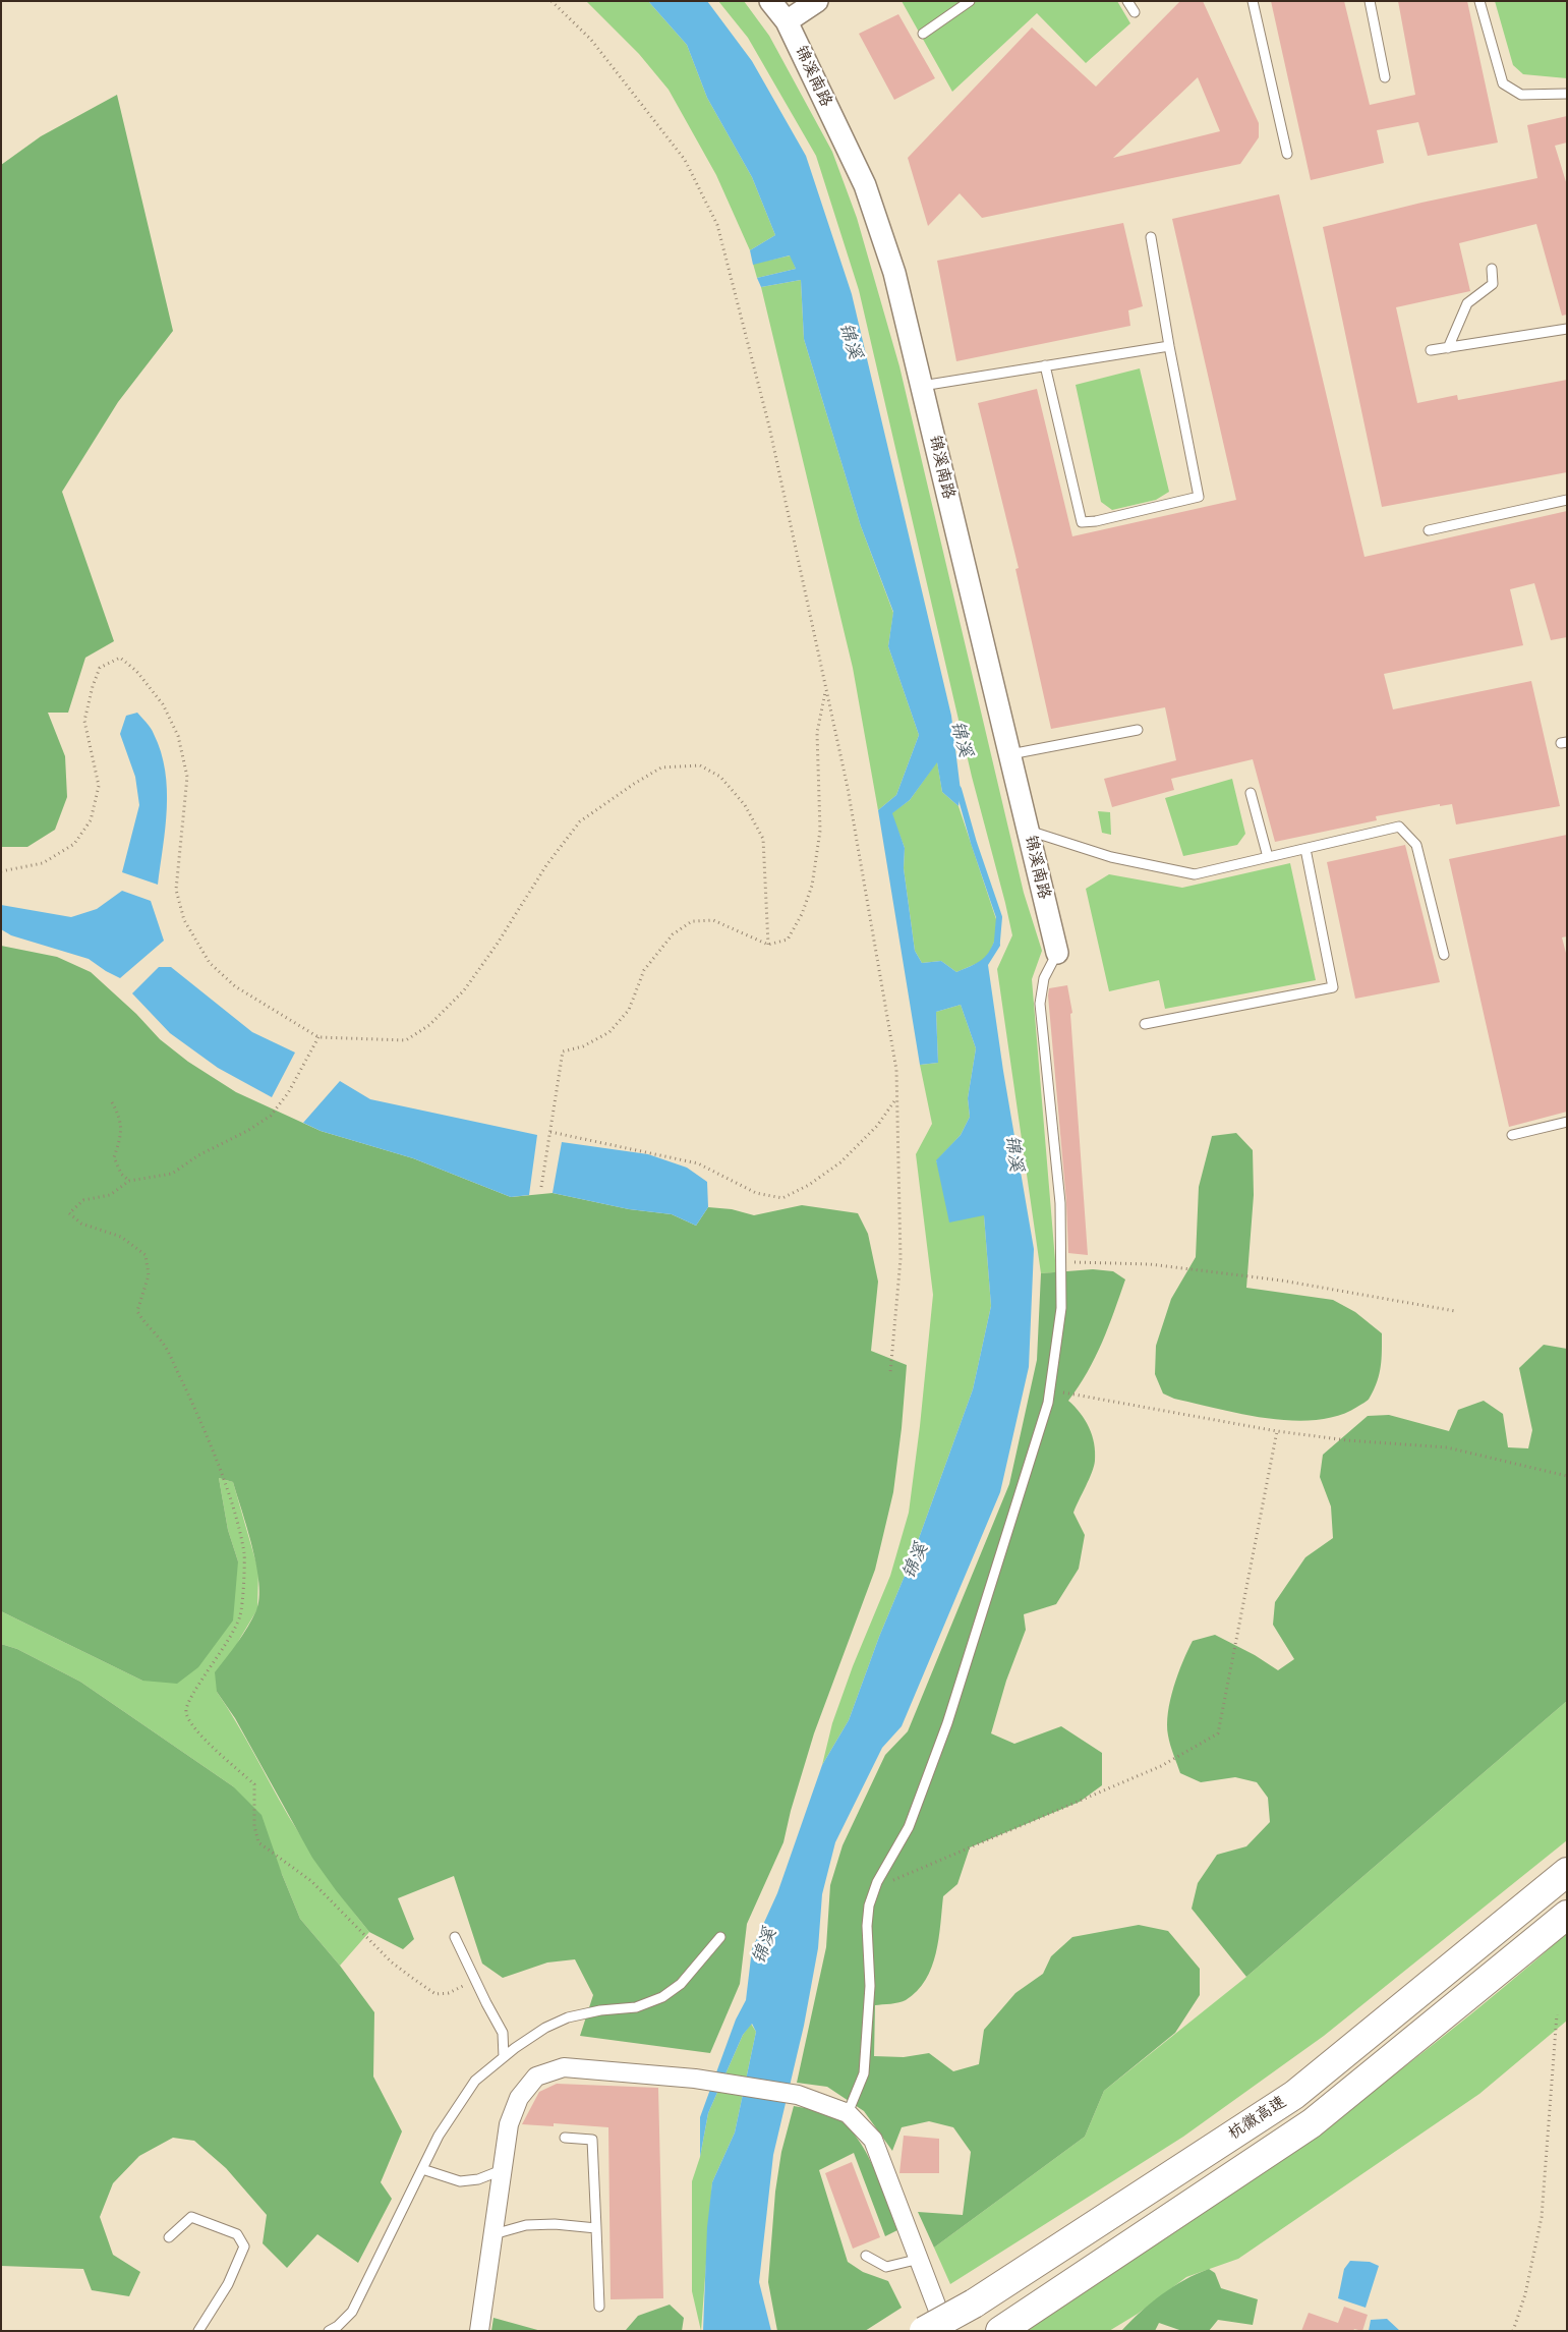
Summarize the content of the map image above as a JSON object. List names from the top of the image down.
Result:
{
  "streets": {
    "highway": ["杭徽高速"],
    "street": ["锦溪南路"]
  },
  "water": ["锦溪"]
}
